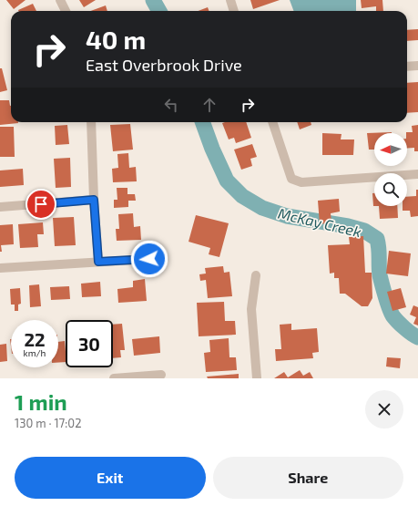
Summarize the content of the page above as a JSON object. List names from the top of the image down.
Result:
{
  "water": ["McKay Creek"],
  "north": "left",
  "page": {
    "turn": ["40 m", "East Overbrook Drive"],
    "speed": "22 km/h",
    "limit": "30",
    "heading": ["1 min", "130 m · 17:02"],
    "buttons": ["Exit", "Share"]
  }
}
